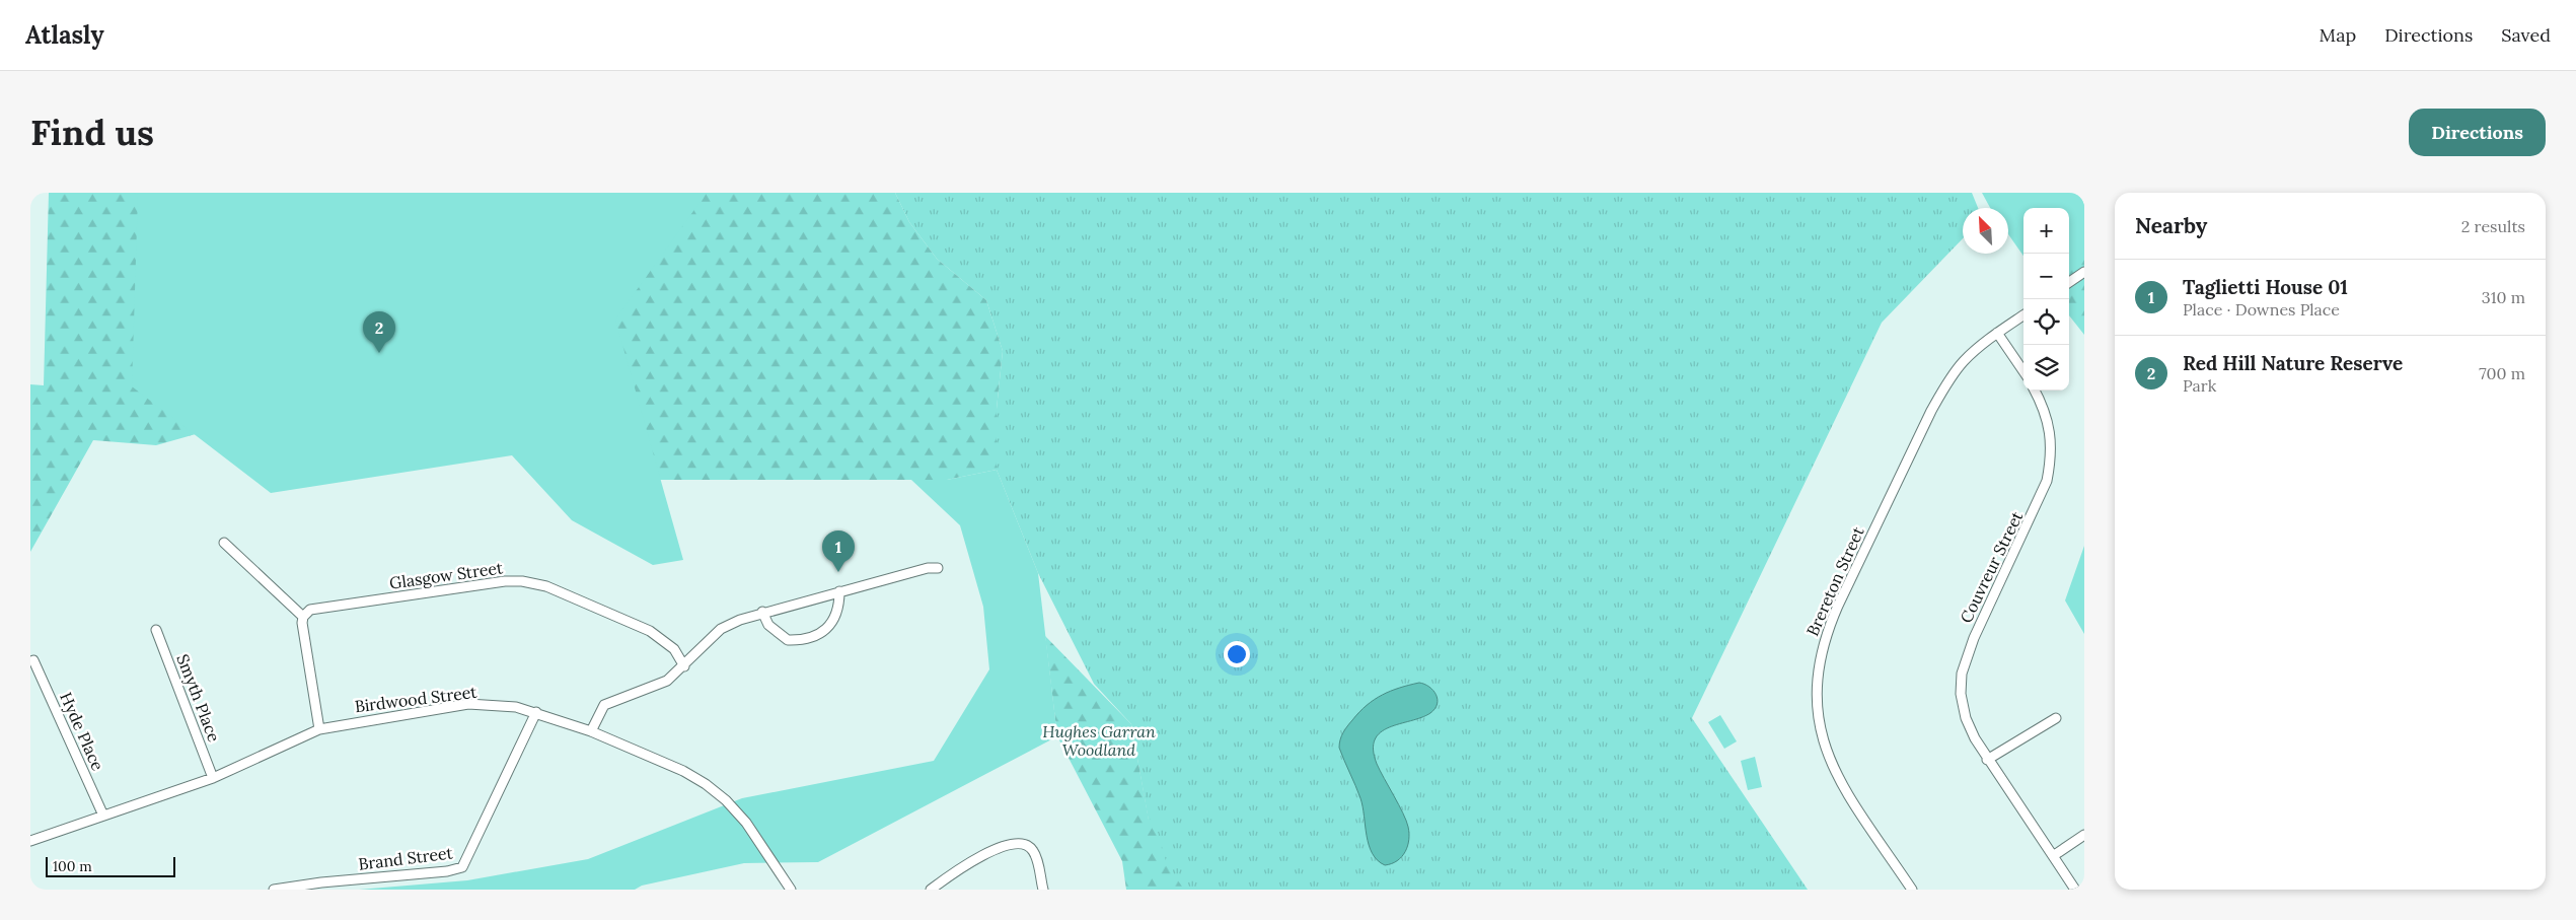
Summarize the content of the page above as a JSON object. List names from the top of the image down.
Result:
{
  "streets": {
    "street": [
      "Couvreur Street",
      "Glasgow Street",
      "Brereton Street",
      "Smyth Place",
      "Birdwood Street",
      "Hyde Place",
      "Brand Street"
    ]
  },
  "crossings": [
    ["Smyth Place", "Birdwood Street"],
    ["Birdwood Street", "Hyde Place"],
    ["Birdwood Street", "Brand Street"]
  ],
  "parks": ["Hughes Garran Woodland"],
  "scale_bar": "100 m",
  "north": "top left",
  "page": {
    "header": "Atlasly",
    "nav": ["Map", "Directions", "Saved"],
    "buttons": "Directions",
    "title": "Find us",
    "heading": ["Nearby", "2 results"],
    "map_buttons": ["+", "−"],
    "list": [
      {
        "mark": "1",
        "name": "Taglietti House 01",
        "note": "Place · Downes Place",
        "value": "310 m"
      },
      {
        "mark": "2",
        "name": "Red Hill Nature Reserve",
        "note": "Park",
        "value": "700 m"
      }
    ],
    "pins": ["2", "1"],
    "scale": "100 m"
  }
}
